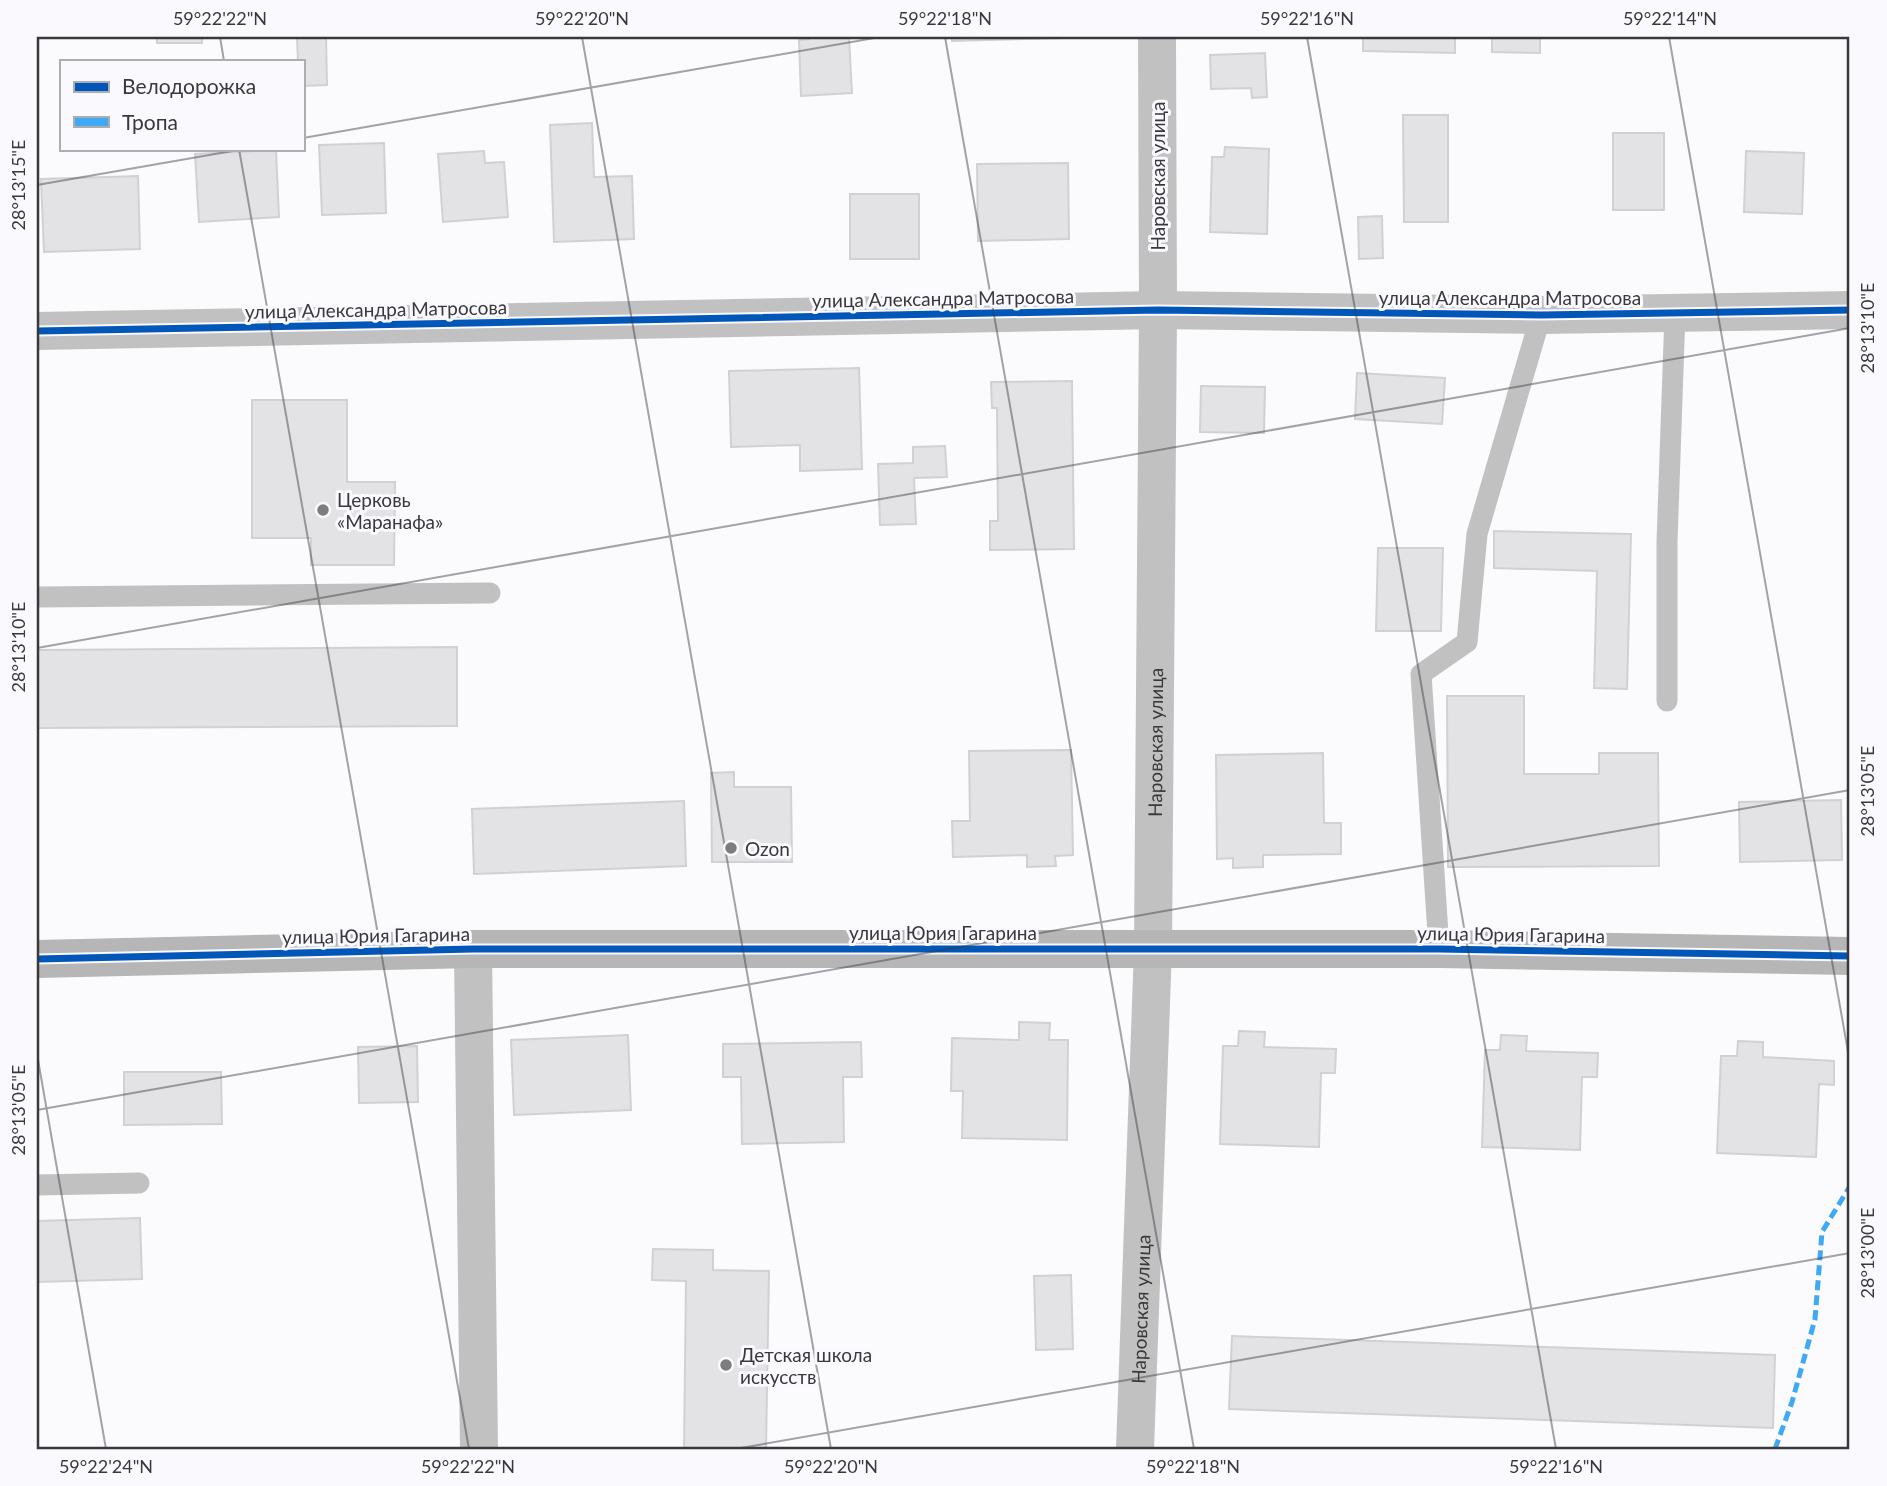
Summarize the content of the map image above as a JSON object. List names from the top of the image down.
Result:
{
  "streets": {
    "street": ["Наровская улица", "улица Александра Матросова", "улица Юрия Гагарина"]
  },
  "crossings": [
    ["Наровская улица", "улица Александра Матросова"],
    ["Наровская улица", "улица Юрия Гагарина"]
  ],
  "places": ["Церковь «Маранафа»", "Ozon", "Детская школа искусств"],
  "legend": ["Велодорожка", "Тропа"],
  "coordinates": [
    "59°22'22\"N",
    "59°22'20\"N",
    "59°22'18\"N",
    "59°22'16\"N",
    "59°22'14\"N",
    "28°13'15\"E",
    "28°13'10\"E",
    "28°13'05\"E",
    "28°13'00\"E",
    "59°22'24\"N"
  ]
}
